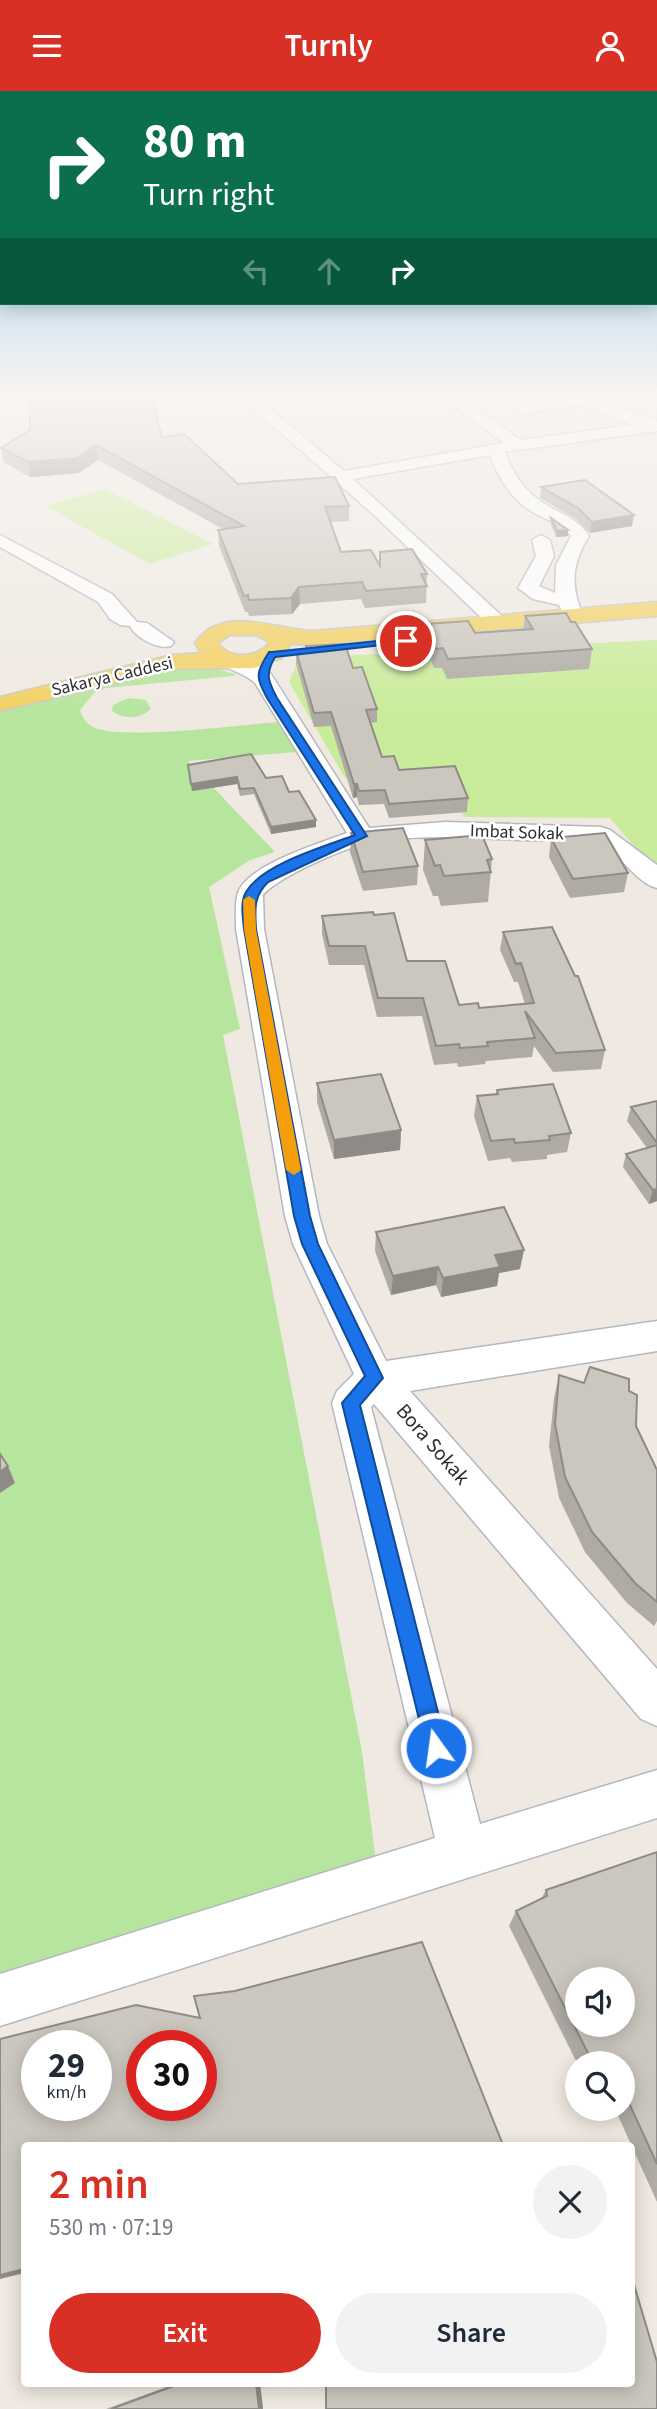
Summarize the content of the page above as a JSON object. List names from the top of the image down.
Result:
{
  "streets": {
    "main road": ["Sakarya Caddesi"],
    "street": ["Imbat Sokak", "Bora Sokak"]
  },
  "crossings": [
    ["Imbat Sokak", "Bora Sokak"]
  ],
  "page": {
    "header": "Turnly",
    "turn": ["80 m", "Turn right"],
    "speed": "29 km/h",
    "limit": "30",
    "heading": ["2 min", "530 m · 07:19"],
    "buttons": ["Exit", "Share"]
  }
}
